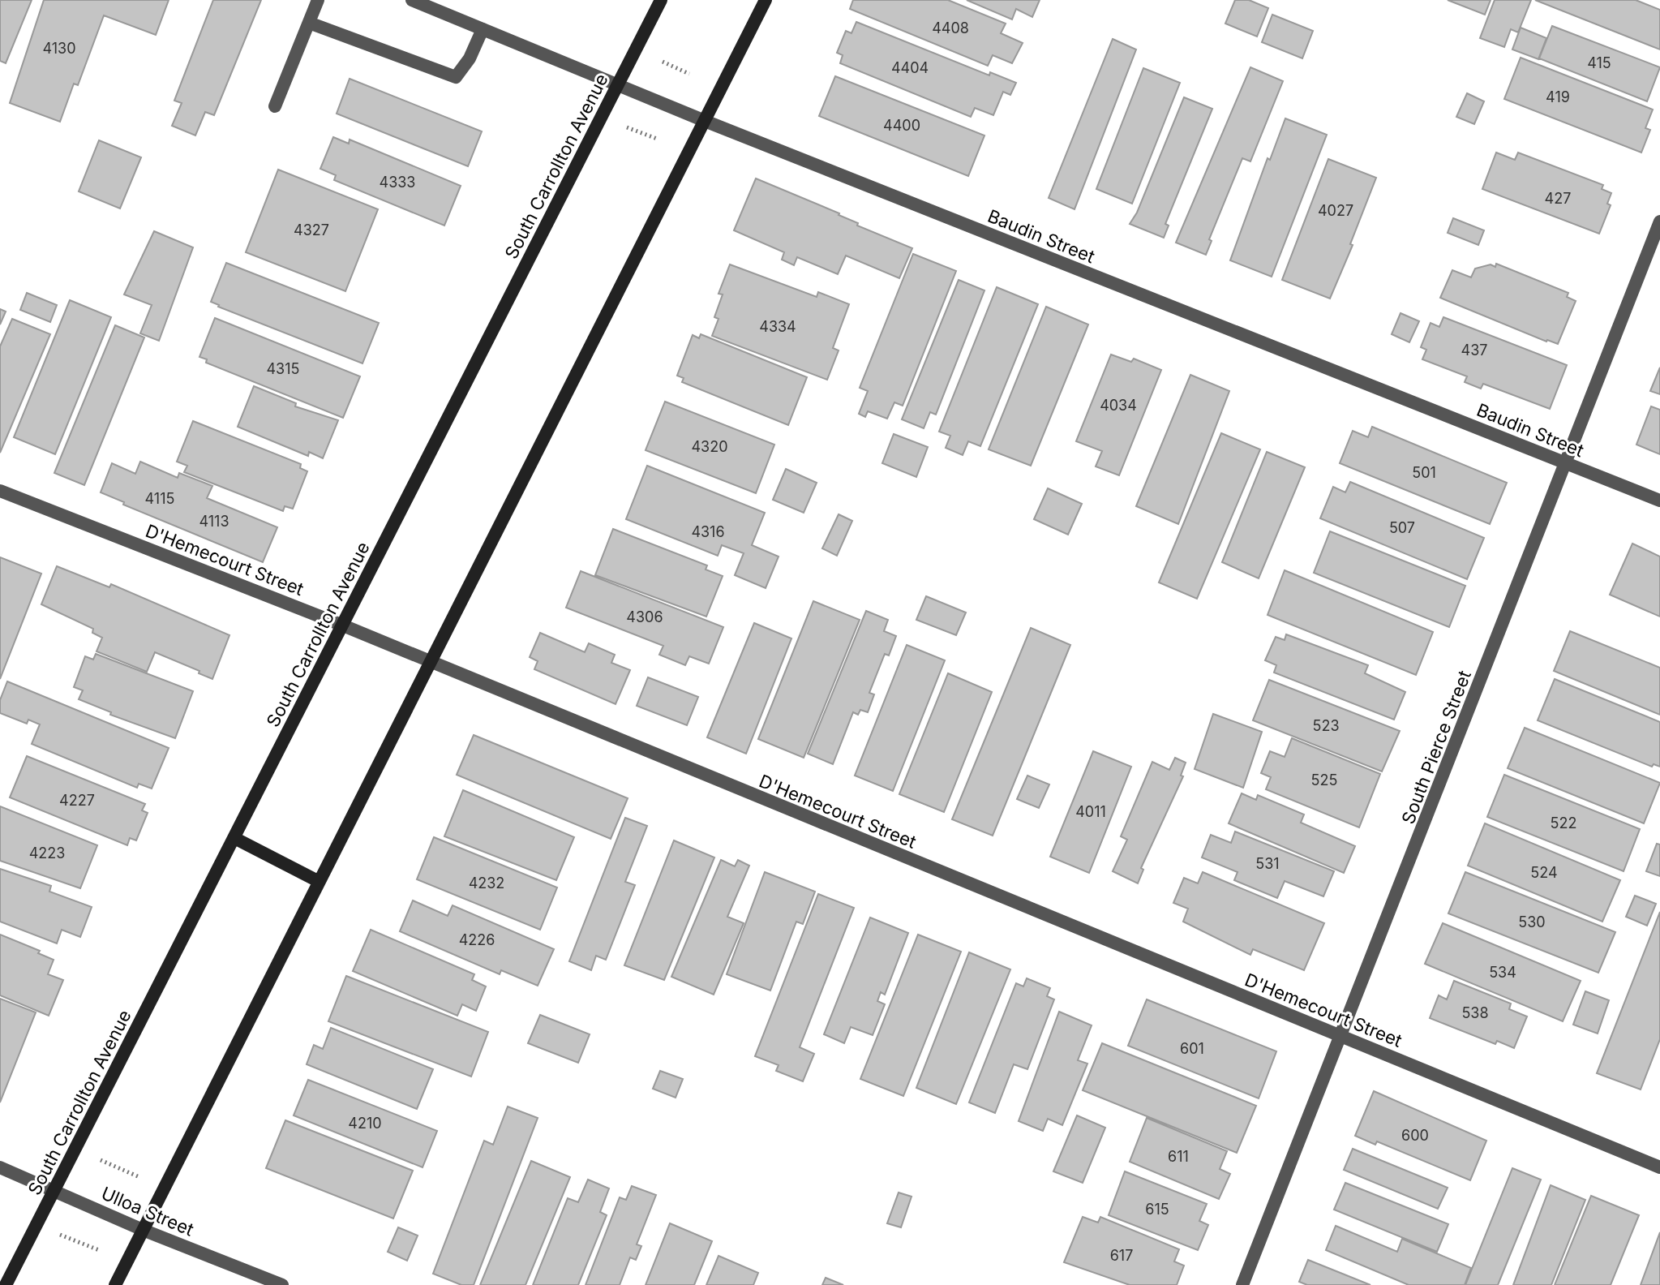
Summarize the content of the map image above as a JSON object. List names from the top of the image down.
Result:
{
  "streets": {
    "main road": ["South Carrollton Avenue"],
    "street": [
      "Baudin Street",
      "D'Hemecourt Street",
      "South Pierce Street",
      "Ulloa Street"
    ]
  },
  "crossings": [
    ["South Carrollton Avenue", "Baudin Street"],
    ["South Carrollton Avenue", "D'Hemecourt Street"],
    ["South Carrollton Avenue", "Ulloa Street"],
    ["Baudin Street", "South Pierce Street"],
    ["D'Hemecourt Street", "South Pierce Street"]
  ],
  "house_numbers": [
    "4408",
    "4130",
    "415",
    "4404",
    "419",
    "4400",
    "4333",
    "427",
    "4027",
    "4327",
    "4334",
    "437",
    "4315",
    "4034",
    "4320",
    "501",
    "4115",
    "4113",
    "507",
    "4316",
    "4306",
    "523",
    "525",
    "4227",
    "4011",
    "522",
    "4223",
    "531",
    "524",
    "4232",
    "530",
    "4226",
    "534",
    "538",
    "601",
    "4210",
    "600",
    "611",
    "615",
    "617"
  ]
}
